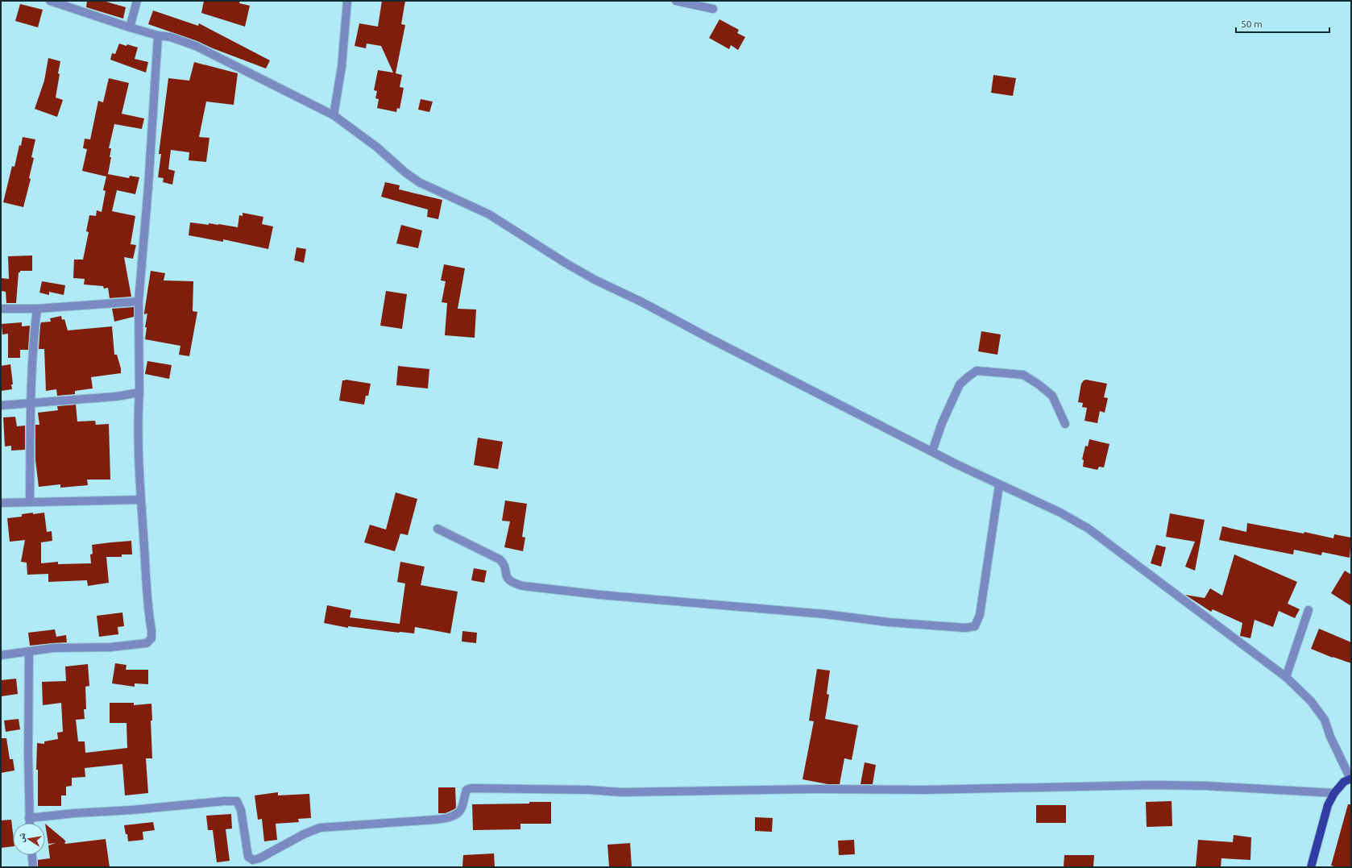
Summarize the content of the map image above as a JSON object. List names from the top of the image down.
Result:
{
  "scale_bar": "50 m",
  "north": "left"
}
